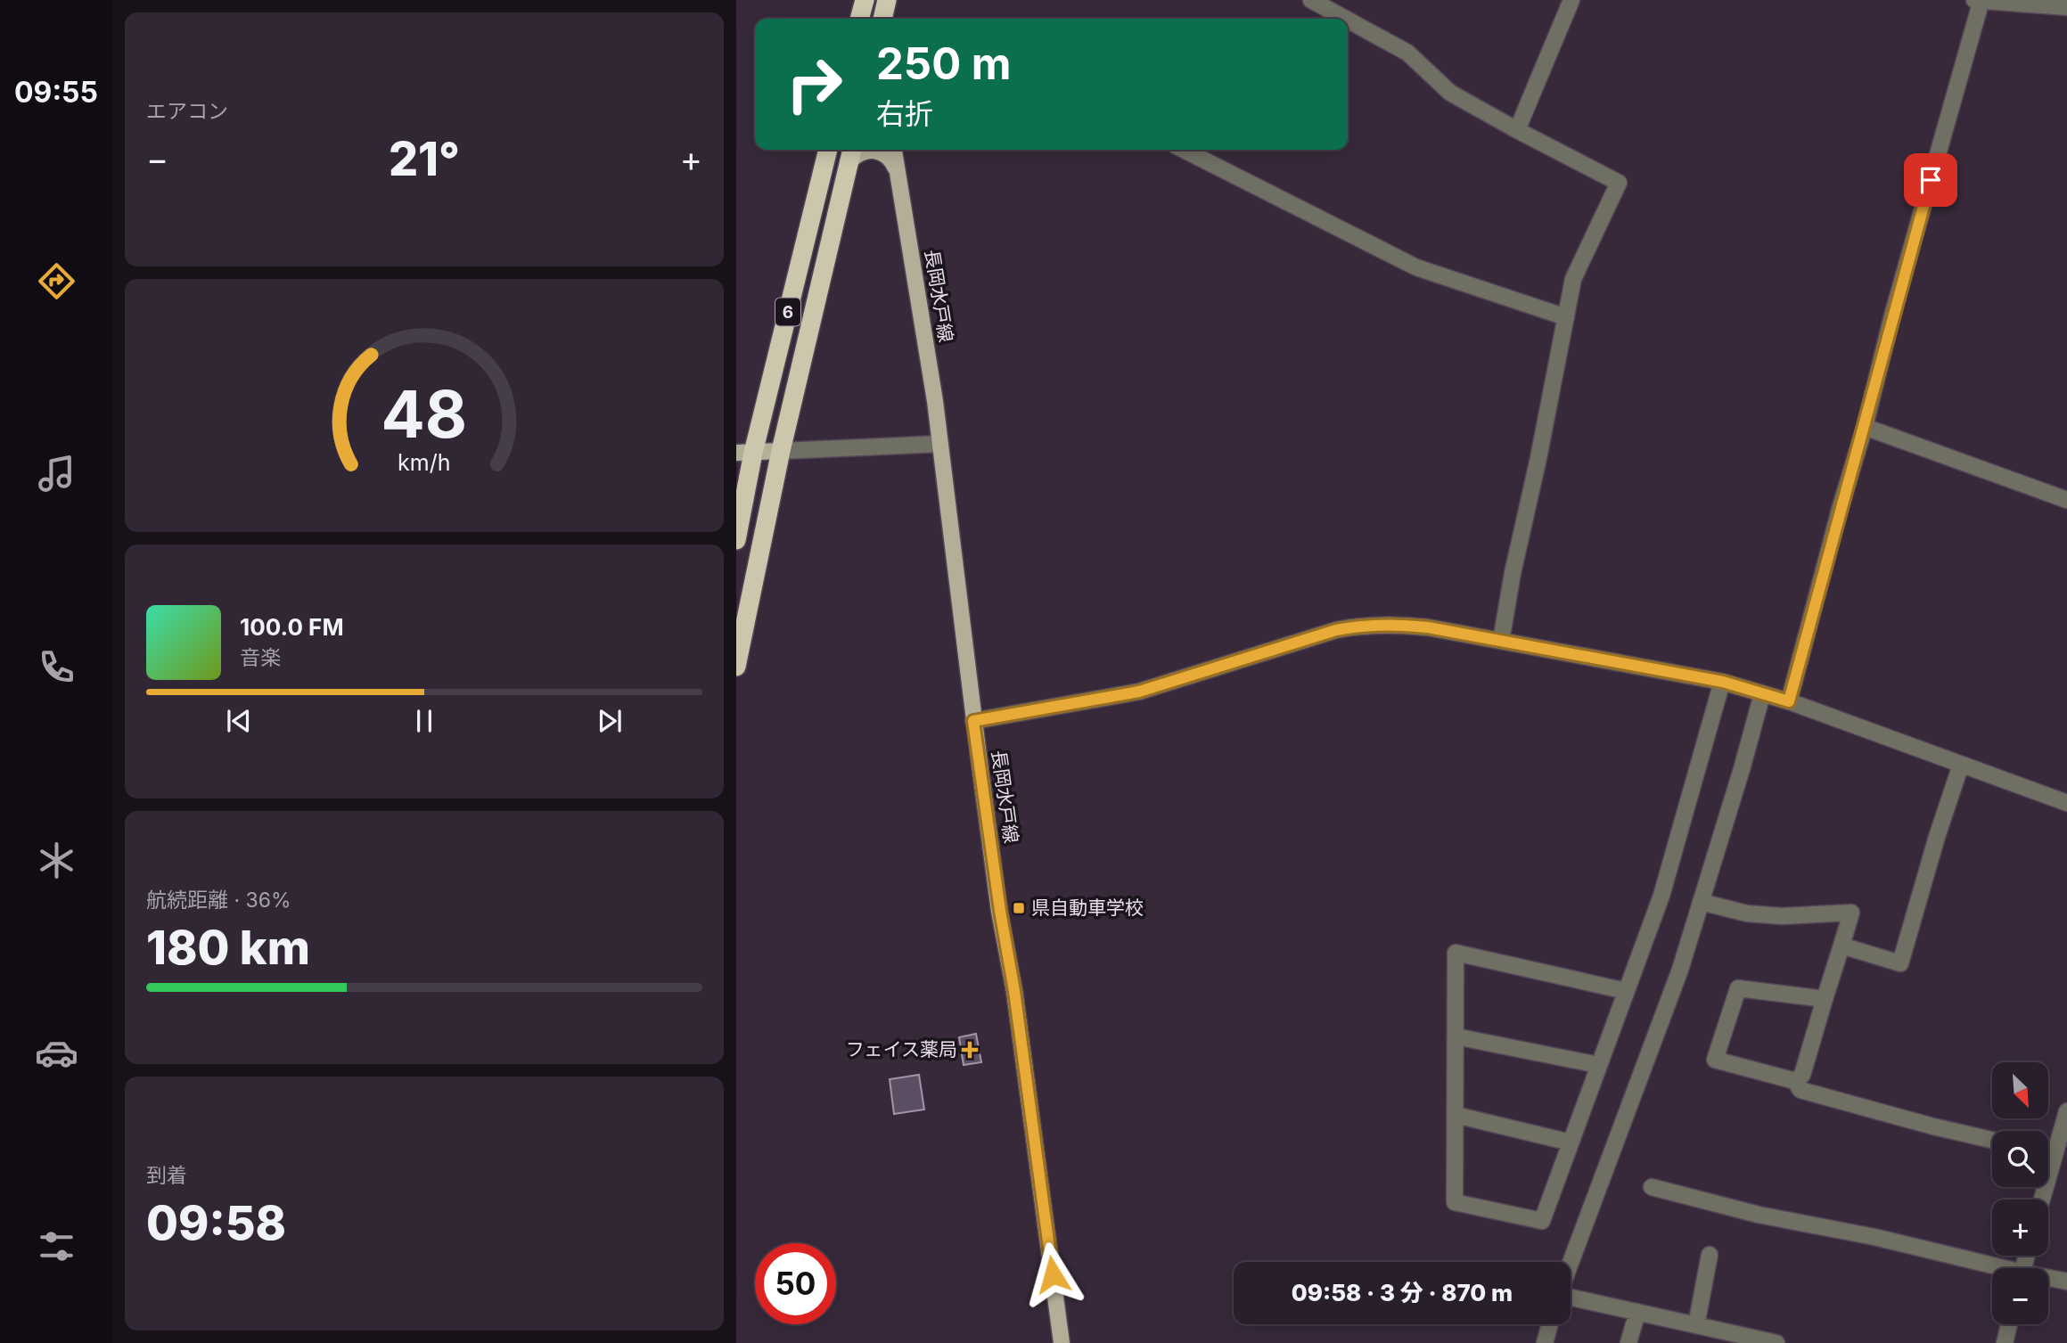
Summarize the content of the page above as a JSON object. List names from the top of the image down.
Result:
{
  "streets": {
    "highway": ["6"],
    "main road": ["長岡水戸線"]
  },
  "places": {
    "transit": ["県自動車学校"],
    "health": ["フェイス薬局"]
  },
  "north": "bottom right",
  "page": {
    "tabs": "09:55",
    "tile": [
      "エアコン",
      ["航続距離 · 36%", "180 km"],
      ["到着", "09:58"]
    ],
    "turn": ["250 m", "右折"],
    "heat": ["−", "21°", "+"],
    "song": ["100.0 FM", "音楽"],
    "map_buttons": ["+", "−"],
    "limit": "50",
    "trip": "09:58 · 3 分 · 870 m",
    "gauge": ["48", "km/h"]
  }
}
